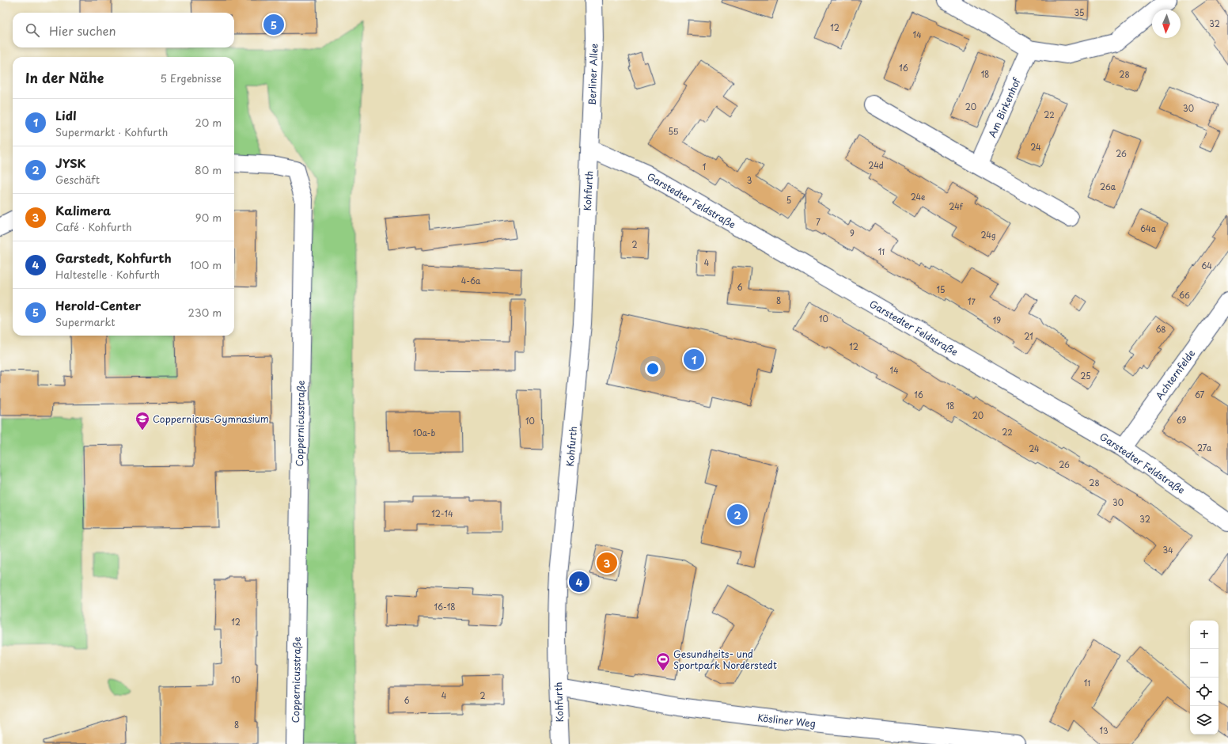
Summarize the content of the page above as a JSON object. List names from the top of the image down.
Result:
{
  "streets": {
    "street": [
      "Berliner Allee",
      "Am Birkenhof",
      "Kohfurth",
      "Garstedter Feldstraße",
      "Achternfelde",
      "Coppernicusstraße",
      "Kösliner Weg"
    ]
  },
  "crossings": [
    ["Berliner Allee", "Kohfurth"],
    ["Berliner Allee", "Garstedter Feldstraße"],
    ["Kohfurth", "Garstedter Feldstraße"],
    ["Kohfurth", "Kösliner Weg"],
    ["Garstedter Feldstraße", "Achternfelde"]
  ],
  "places": {
    "school or university": ["Coppernicus-Gymnasium"],
    "sports": ["Gesundheits- und Sportpark Norderstedt"]
  },
  "house_numbers": [
    "35",
    "32",
    "12",
    "14",
    "16",
    "18",
    "28",
    "20",
    "30",
    "22",
    "55",
    "24",
    "26",
    "24d",
    "1",
    "3",
    "26a",
    "24e",
    "5",
    "24f",
    "7",
    "64a",
    "9",
    "24g",
    "2",
    "11",
    "4",
    "64",
    "4-6a",
    "6",
    "15",
    "66",
    "8",
    "17",
    "10",
    "19",
    "68",
    "21",
    "12",
    "14",
    "25",
    "16",
    "67",
    "18",
    "20",
    "69",
    "10",
    "22",
    "10a-b",
    "27a",
    "24",
    "26",
    "28",
    "30",
    "12-14",
    "32",
    "34",
    "16-18",
    "12",
    "10",
    "11",
    "4",
    "2",
    "6",
    "8",
    "13"
  ],
  "north": "bottom",
  "page": {
    "pins": [
      "5",
      "1",
      "2",
      "3",
      "4"
    ],
    "search": "Hier suchen",
    "heading": ["In der Nähe", "5 Ergebnisse"],
    "list": [
      {
        "mark": "1",
        "name": "Lidl",
        "note": "Supermarkt · Kohfurth",
        "value": "20 m"
      },
      {
        "mark": "2",
        "name": "JYSK",
        "note": "Geschäft",
        "value": "80 m"
      },
      {
        "mark": "3",
        "name": "Kalimera",
        "note": "Café · Kohfurth",
        "value": "90 m"
      },
      {
        "mark": "4",
        "name": "Garstedt, Kohfurth",
        "note": "Haltestelle · Kohfurth",
        "value": "100 m"
      },
      {
        "mark": "5",
        "name": "Herold-Center",
        "note": "Supermarkt",
        "value": "230 m"
      }
    ],
    "map_buttons": ["+", "−"]
  }
}
